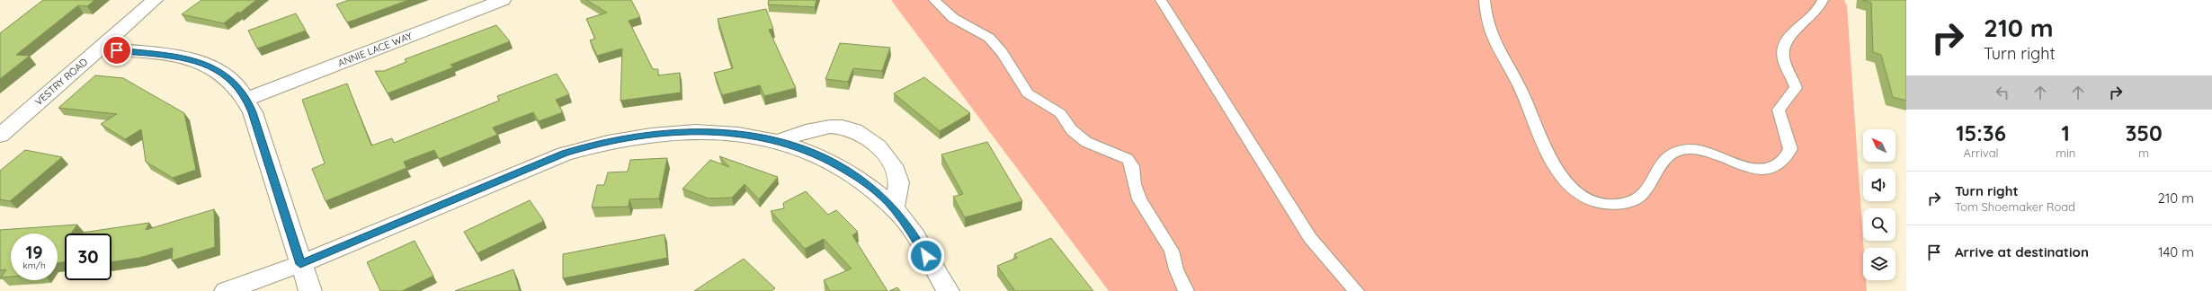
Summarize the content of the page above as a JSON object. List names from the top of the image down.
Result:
{
  "streets": {
    "street": ["ANNIE LACE WAY", "VESTRY ROAD"]
  },
  "north": "top left",
  "page": {
    "turn": ["210 m", "Turn right"],
    "eta": [
      "15:36",
      "Arrival",
      "1",
      "min",
      "350",
      "m"
    ],
    "list": [
      {
        "name": "Turn right",
        "note": "Tom Shoemaker Road",
        "value": "210 m"
      },
      {
        "name": "Arrive at destination",
        "value": "140 m"
      }
    ],
    "speed": "19 km/h",
    "limit": "30"
  }
}
